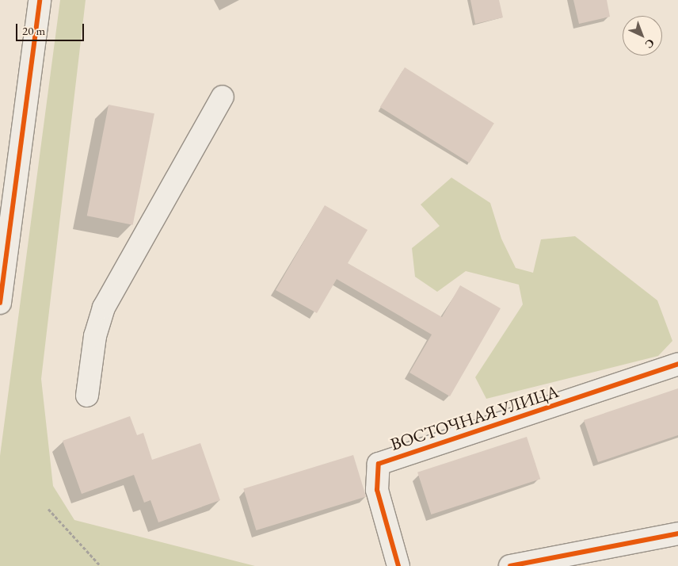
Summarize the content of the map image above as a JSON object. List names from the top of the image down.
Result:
{
  "streets": {
    "street": ["ВОСТОЧНАЯ УЛИЦА"]
  },
  "scale_bar": "20 m",
  "north": "bottom right"
}
